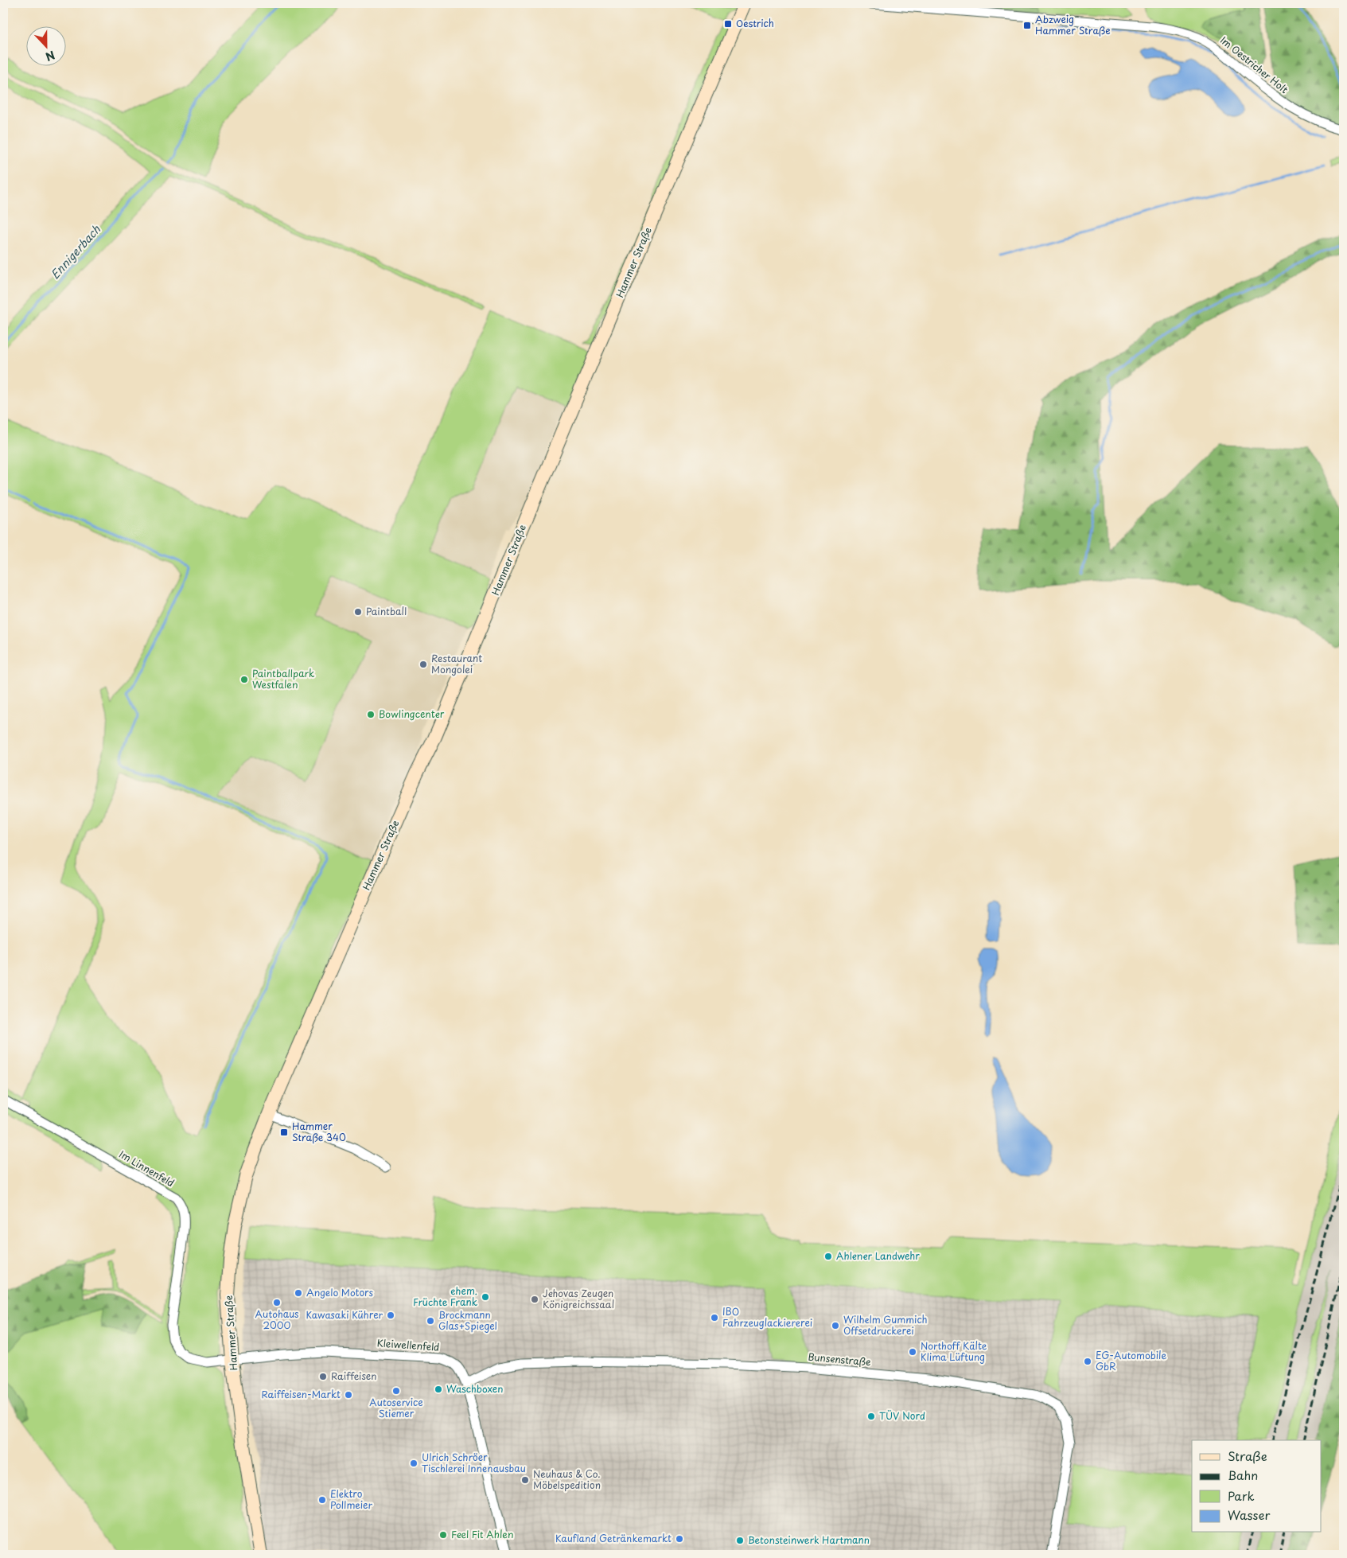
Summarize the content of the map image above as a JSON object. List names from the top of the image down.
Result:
{
  "streets": {
    "main road": ["Hammer Straße"],
    "street": [
      "Im Oestricher Holt",
      "Im Linnenfeld",
      "Kleiwellenfeld",
      "Bunsenstraße"
    ]
  },
  "crossings": [
    ["Hammer Straße", "Im Linnenfeld"],
    ["Hammer Straße", "Kleiwellenfeld"],
    ["Im Linnenfeld", "Kleiwellenfeld"],
    ["Kleiwellenfeld", "Bunsenstraße"]
  ],
  "water": ["Ennigerbach"],
  "places": {
    "transit": ["Oestrich", "Abzweig Hammer Straße", "Hammer Straße 340"],
    "other": [
      "Paintball",
      "Restaurant Mongolei",
      "Paintballpark Westfalen",
      "Bowlingcenter",
      "Ahlener Landwehr",
      "Angelo Motors",
      "ehem. Früchte Frank",
      "Jehovas Zeugen Königreichssaal",
      "Autohaus 2000",
      "Kawasaki Kührer",
      "IBO Fahrzeuglackiererei",
      "Brockmann Glas+Spiegel",
      "Wilhelm Gummich Offsetdruckerei",
      "Northoff Kälte Klima Lüftung",
      "EG-Automobile GbR",
      "Raiffeisen",
      "Waschboxen",
      "Autoservice Stiemer",
      "Raiffeisen-Markt",
      "TÜV Nord",
      "Ulrich Schröer Tischlerei Innenausbau",
      "Neuhaus & Co. Möbelspedition",
      "Elektro Pollmeier",
      "Feel Fit Ahlen",
      "Kaufland Getränkemarkt",
      "Betonsteinwerk Hartmann"
    ]
  },
  "legend": [
    "Straße",
    "Bahn",
    "Park",
    "Wasser"
  ],
  "north": "bottom"
}
